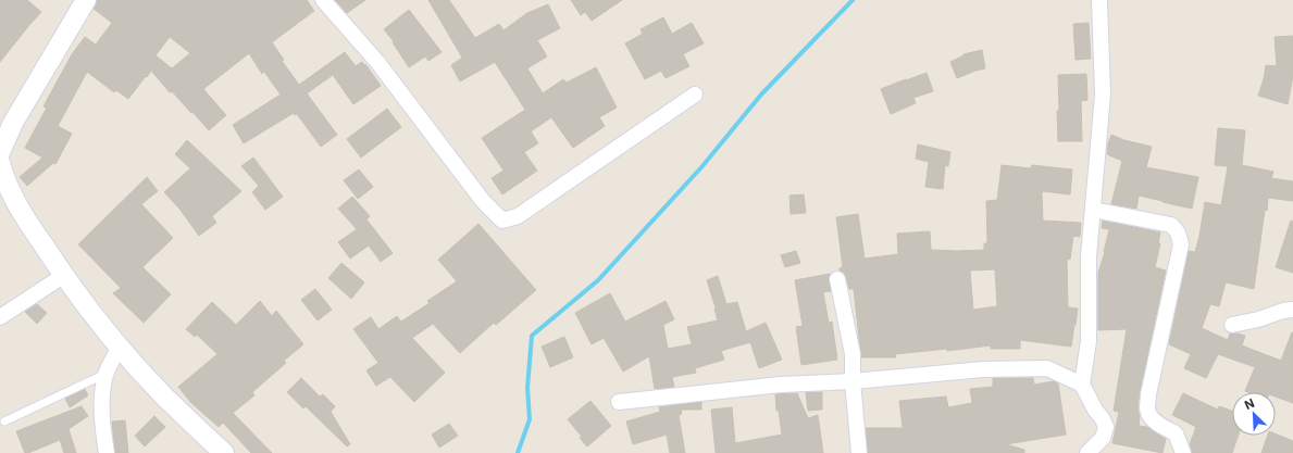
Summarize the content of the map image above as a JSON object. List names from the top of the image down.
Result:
{
  "north": "top left"
}
